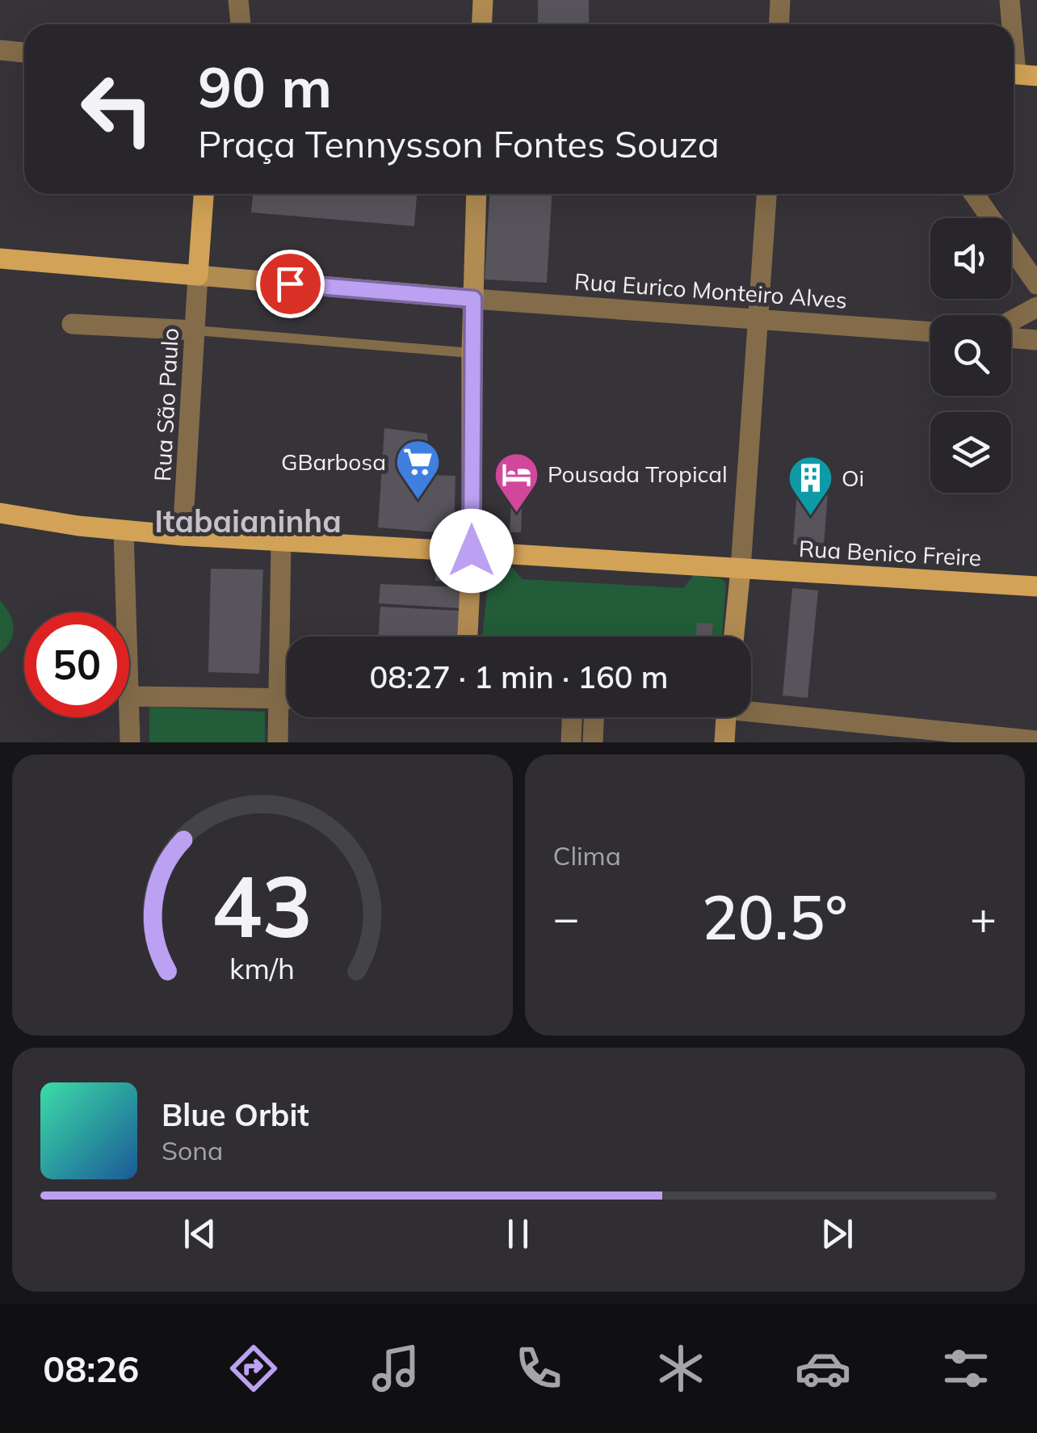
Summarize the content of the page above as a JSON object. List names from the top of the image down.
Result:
{
  "streets": {
    "main road": ["Rua Benico Freire"],
    "street": ["Rua Eurico Monteiro Alves", "Rua São Paulo"]
  },
  "crossings": [
    ["Rua São Paulo", "Rua Benico Freire"]
  ],
  "districts": ["Itabaianinha"],
  "places": {
    "supermarket": ["GBarbosa"],
    "hotel": ["Pousada Tropical"],
    "building": ["Oi"]
  },
  "page": {
    "turn": ["90 m", "Praça Tennysson Fontes Souza"],
    "limit": "50",
    "trip": "08:27 · 1 min · 160 m",
    "tile": "Clima",
    "heat": ["−", "20.5°", "+"],
    "song": ["Blue Orbit", "Sona"],
    "tabs": "08:26",
    "gauge": ["43", "km/h"]
  }
}
